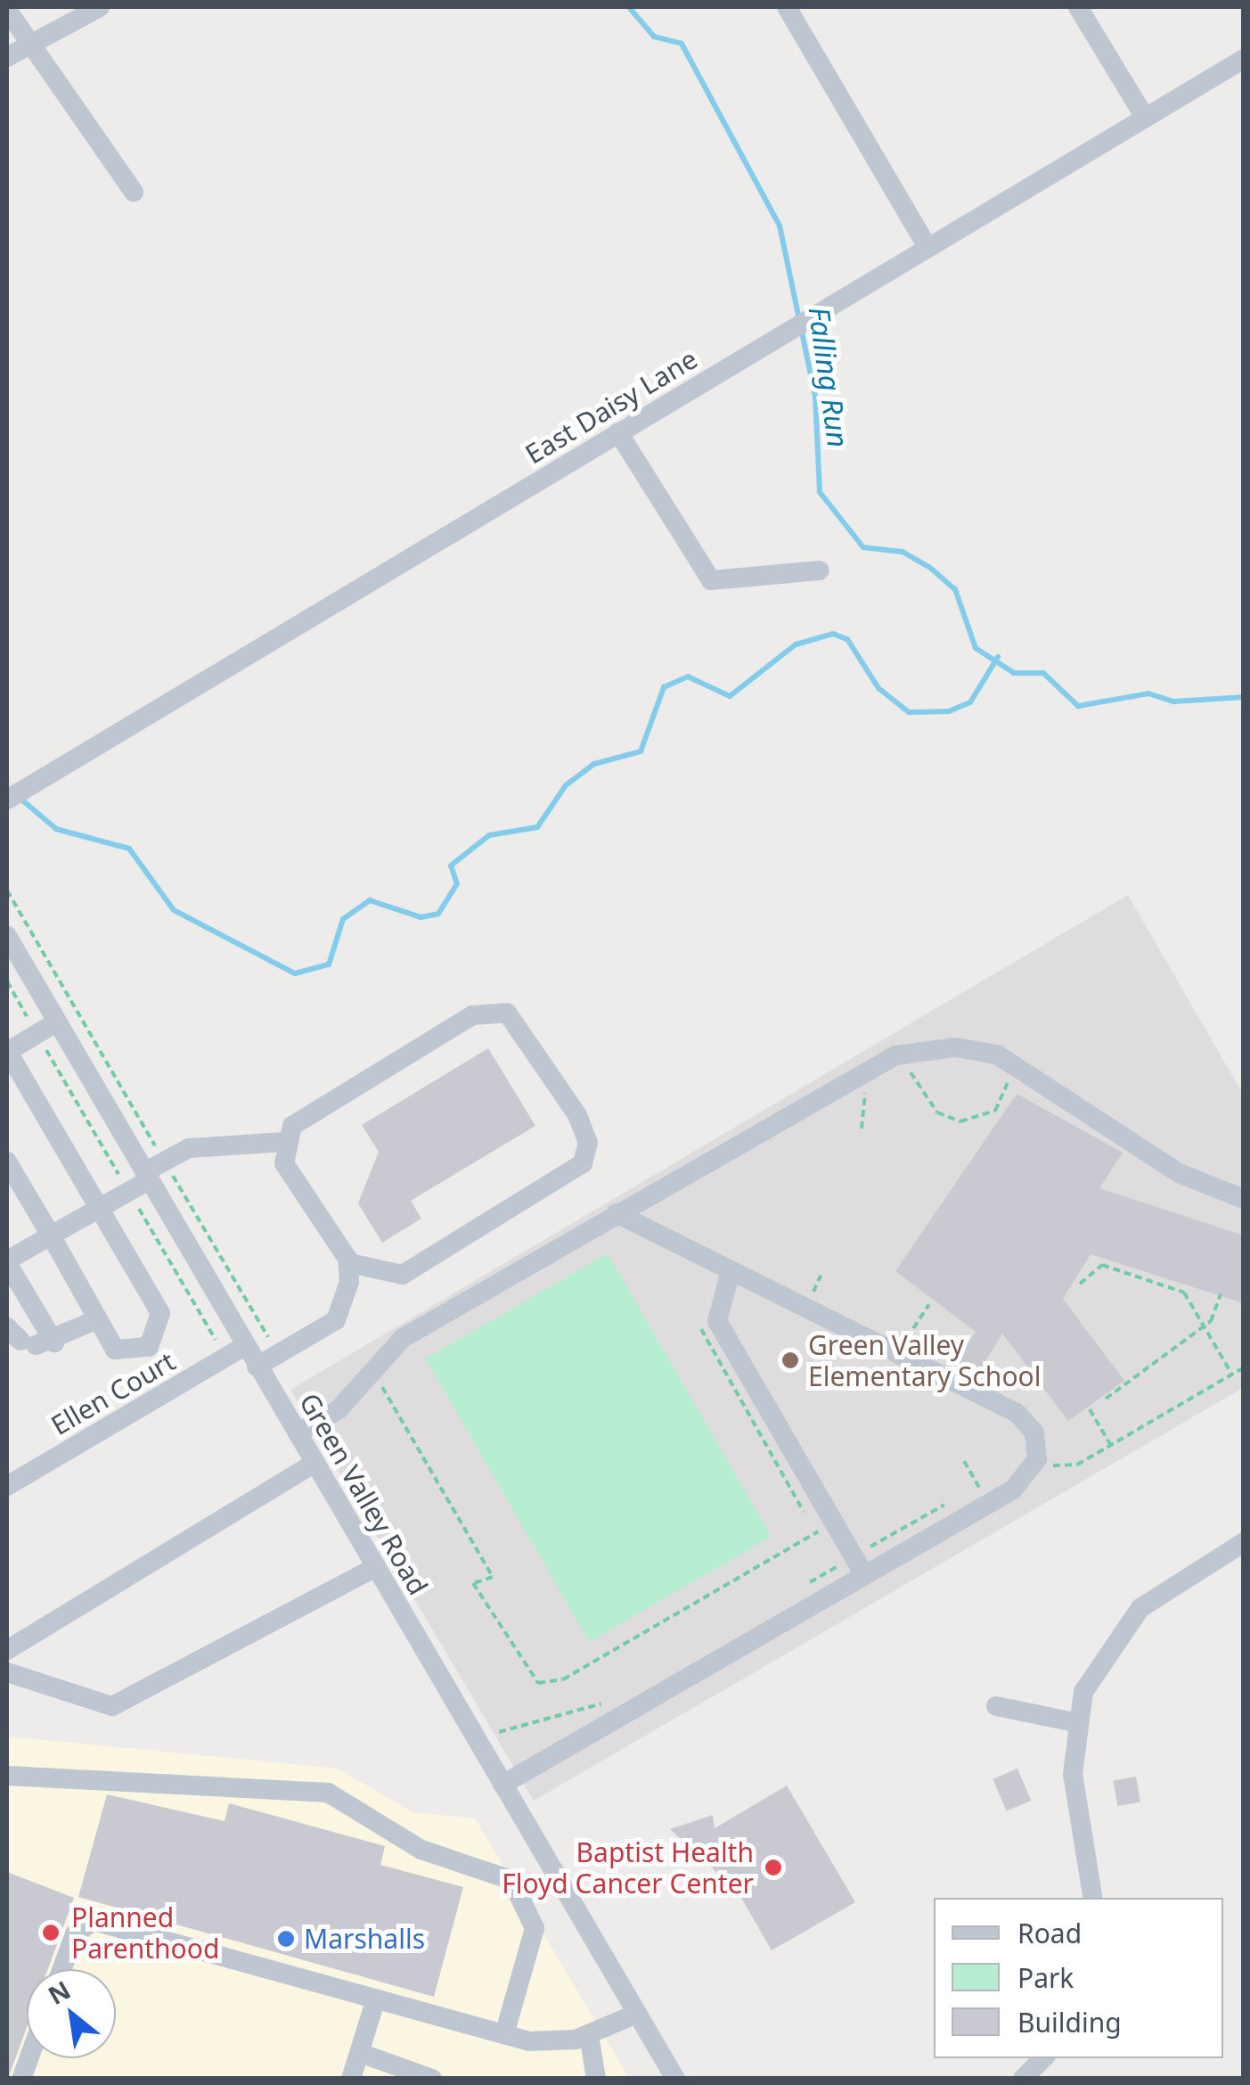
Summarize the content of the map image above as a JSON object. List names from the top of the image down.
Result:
{
  "streets": {
    "street": ["East Daisy Lane", "Ellen Court", "Green Valley Road"]
  },
  "crossings": [
    ["Ellen Court", "Green Valley Road"]
  ],
  "water": ["Falling Run"],
  "places": [
    "Green Valley Elementary School",
    "Baptist Health Floyd Cancer Center",
    "Planned Parenthood",
    "Marshalls"
  ],
  "legend": ["Road", "Park", "Building"],
  "north": "top left"
}
